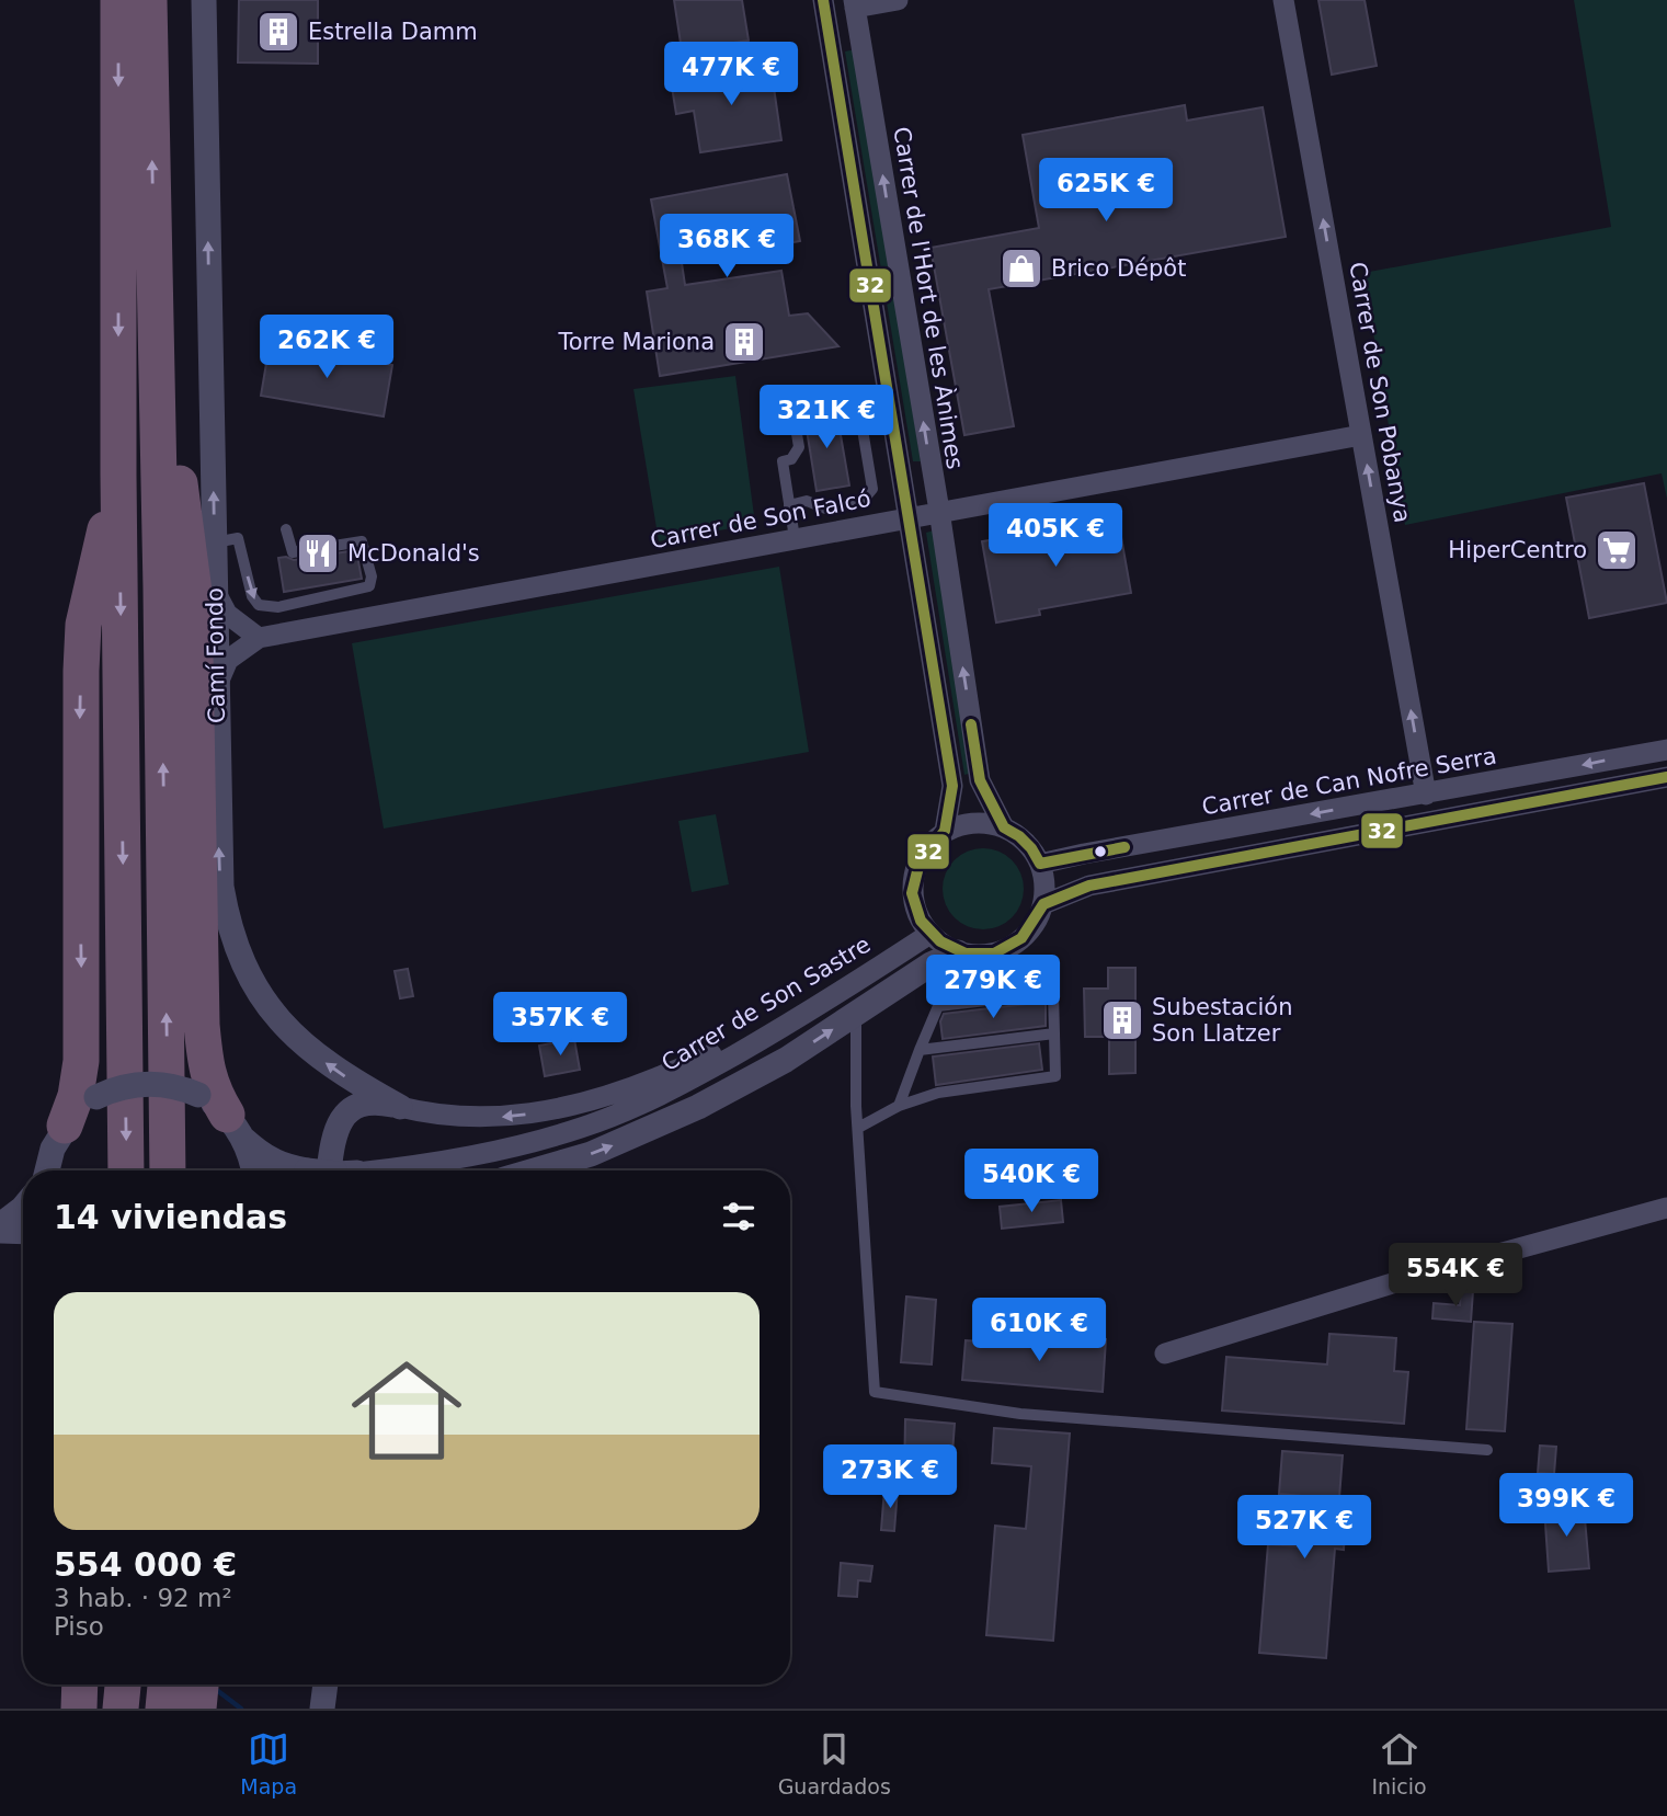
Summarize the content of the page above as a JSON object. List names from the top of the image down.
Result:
{
  "streets": {
    "street": [
      "Carrer de l'Hort de les Ànimes",
      "Carrer de Son Pobanya",
      "Carrer de Son Falcó",
      "Camí Fondo",
      "Carrer de Can Nofre Serra",
      "Carrer de Son Sastre"
    ]
  },
  "crossings": [
    ["Carrer de l'Hort de les Ànimes", "Carrer de Son Falcó"],
    ["Carrer de l'Hort de les Ànimes", "Carrer de Can Nofre Serra"],
    ["Carrer de l'Hort de les Ànimes", "Carrer de Son Sastre"],
    ["Carrer de Son Pobanya", "Carrer de Son Falcó"],
    ["Carrer de Son Pobanya", "Carrer de Can Nofre Serra"],
    ["Carrer de Can Nofre Serra", "Carrer de Son Sastre"]
  ],
  "one_way": ["Carrer de Son Pobanya", "Camí Fondo"],
  "places": {
    "building": ["Estrella Damm", "Torre Mariona", "Subestación Son Llatzer"],
    "shop": ["Brico Dépôt"],
    "supermarket": ["HiperCentro"],
    "restaurant": ["McDonald's"]
  },
  "lines": ["transit line 32"],
  "page": {
    "price": [
      "477K €",
      "625K €",
      "368K €",
      "262K €",
      "321K €",
      "405K €",
      "279K €",
      "357K €",
      "540K €",
      "554K €",
      "610K €",
      "273K €",
      "399K €",
      "527K €"
    ],
    "heading": "14 viviendas",
    "list": [
      {
        "name": "554 000 €",
        "note": "3 hab. · 92 m² · Piso"
      }
    ],
    "tabs": ["Mapa", "Guardados", "Inicio"]
  }
}
